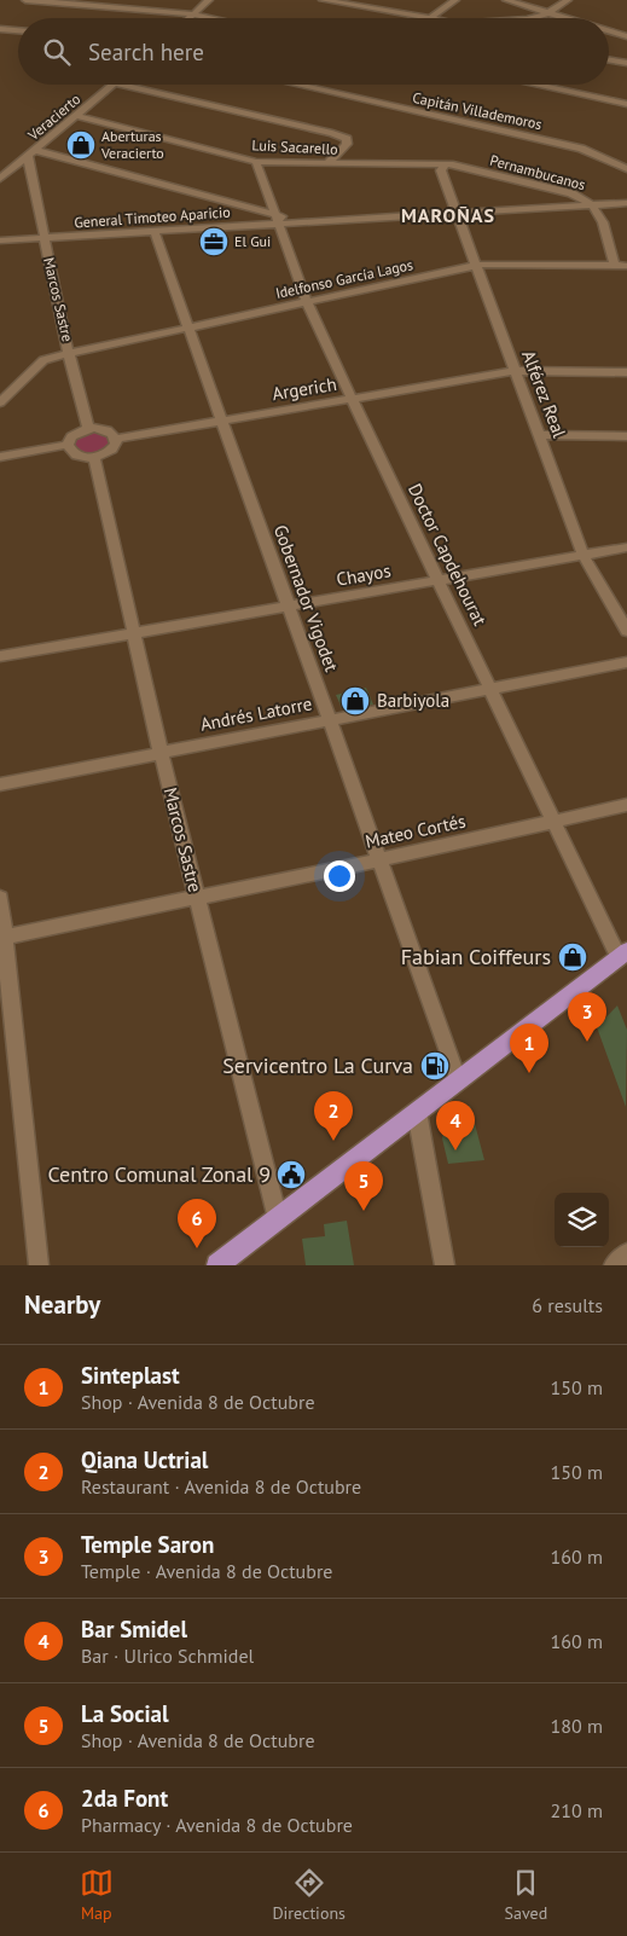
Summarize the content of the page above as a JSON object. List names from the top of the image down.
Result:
{
  "streets": {
    "street": [
      "Capitán Villademoros",
      "Veracierto",
      "Luis Sacarello",
      "Pernambucanos",
      "General Timoteo Aparicio",
      "Idelfonso García Lagos",
      "Marcos Sastre",
      "Argerich",
      "Alférez Real",
      "Doctor Capdehourat",
      "Chayos",
      "Gobernador Vigodet",
      "Andrés Latorre",
      "Mateo Cortés"
    ]
  },
  "crossings": [
    ["Veracierto", "Luis Sacarello"],
    ["Veracierto", "Marcos Sastre"],
    ["Luis Sacarello", "Pernambucanos"],
    ["Luis Sacarello", "Alférez Real"],
    ["Luis Sacarello", "Doctor Capdehourat"],
    ["Pernambucanos", "General Timoteo Aparicio"],
    ["Pernambucanos", "Idelfonso García Lagos"],
    ["Pernambucanos", "Alférez Real"],
    ["General Timoteo Aparicio", "Marcos Sastre"],
    ["General Timoteo Aparicio", "Alférez Real"],
    ["General Timoteo Aparicio", "Doctor Capdehourat"],
    ["General Timoteo Aparicio", "Gobernador Vigodet"],
    ["Idelfonso García Lagos", "Marcos Sastre"],
    ["Idelfonso García Lagos", "Alférez Real"],
    ["Idelfonso García Lagos", "Doctor Capdehourat"],
    ["Idelfonso García Lagos", "Gobernador Vigodet"],
    ["Marcos Sastre", "Argerich"],
    ["Marcos Sastre", "Chayos"],
    ["Marcos Sastre", "Andrés Latorre"],
    ["Marcos Sastre", "Mateo Cortés"],
    ["Argerich", "Alférez Real"],
    ["Argerich", "Doctor Capdehourat"],
    ["Argerich", "Gobernador Vigodet"],
    ["Alférez Real", "Chayos"],
    ["Doctor Capdehourat", "Chayos"],
    ["Doctor Capdehourat", "Andrés Latorre"],
    ["Doctor Capdehourat", "Mateo Cortés"],
    ["Chayos", "Gobernador Vigodet"],
    ["Gobernador Vigodet", "Andrés Latorre"],
    ["Gobernador Vigodet", "Mateo Cortés"]
  ],
  "districts": ["MAROÑAS"],
  "places": {
    "shop": ["Aberturas Veracierto", "Barbiyola", "Fabian Coiffeurs"],
    "office": ["El Gui"],
    "fuel station": ["Servicentro La Curva"],
    "public building": ["Centro Comunal Zonal 9"]
  },
  "page": {
    "search": "Search here",
    "pins": [
      "3",
      "1",
      "2",
      "4",
      "5",
      "6"
    ],
    "heading": ["Nearby", "6 results"],
    "list": [
      {
        "mark": "1",
        "name": "Sinteplast",
        "note": "Shop · Avenida 8 de Octubre",
        "value": "150 m"
      },
      {
        "mark": "2",
        "name": "Qiana Uctrial",
        "note": "Restaurant · Avenida 8 de Octubre",
        "value": "150 m"
      },
      {
        "mark": "3",
        "name": "Temple Saron",
        "note": "Temple · Avenida 8 de Octubre",
        "value": "160 m"
      },
      {
        "mark": "4",
        "name": "Bar Smidel",
        "note": "Bar · Ulrico Schmidel",
        "value": "160 m"
      },
      {
        "mark": "5",
        "name": "La Social",
        "note": "Shop · Avenida 8 de Octubre",
        "value": "180 m"
      },
      {
        "mark": "6",
        "name": "2da Font",
        "note": "Pharmacy · Avenida 8 de Octubre",
        "value": "210 m"
      }
    ],
    "nav": ["Map", "Directions", "Saved"]
  }
}
